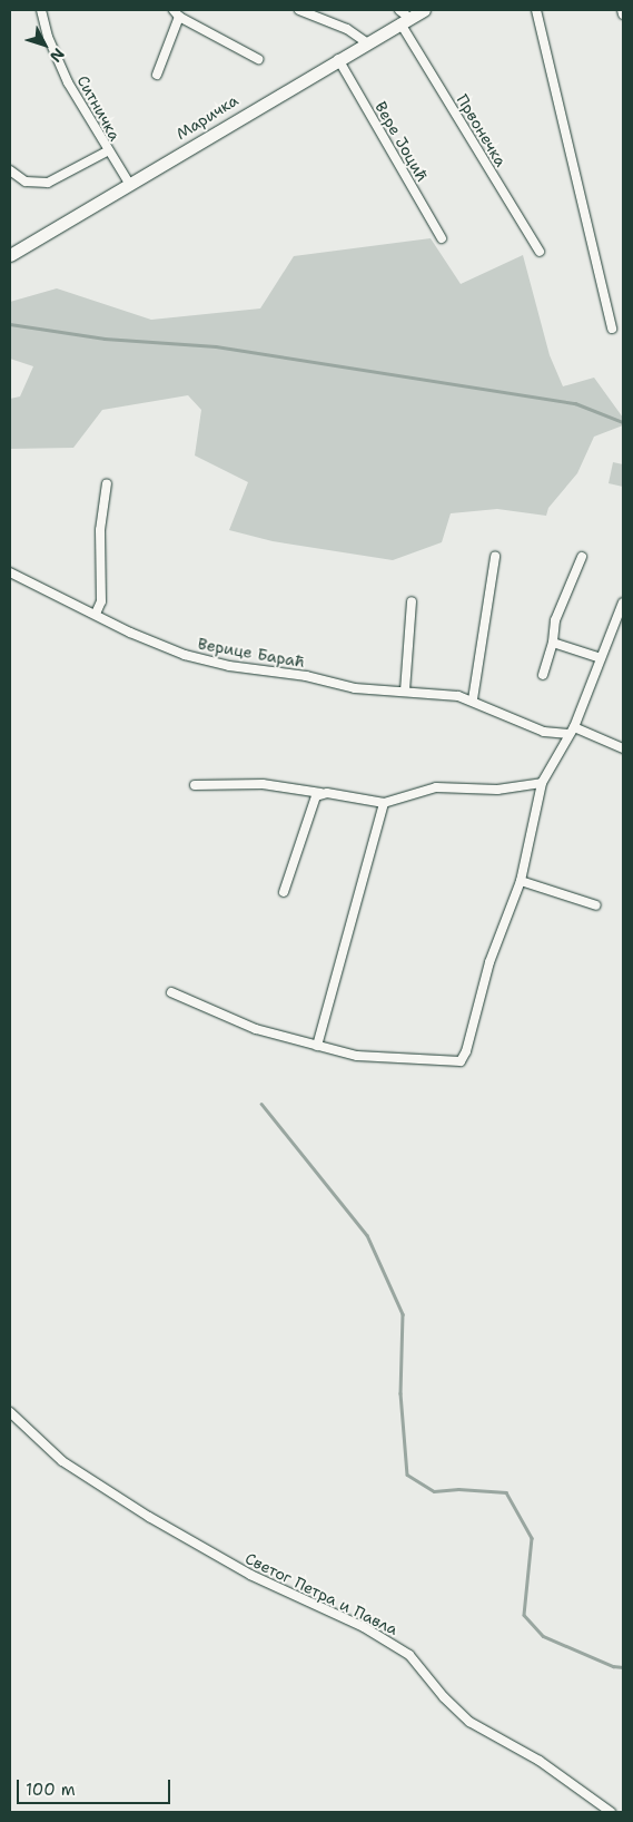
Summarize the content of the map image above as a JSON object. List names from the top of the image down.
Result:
{
  "streets": {
    "street": [
      "Ситничка",
      "Маричка",
      "Првонечка",
      "Вере Јоцић",
      "Верице Бараћ",
      "Светог Петра и Павла"
    ]
  },
  "crossings": [
    ["Ситничка", "Маричка"],
    ["Маричка", "Првонечка"],
    ["Маричка", "Вере Јоцић"]
  ],
  "scale_bar": "100 m",
  "north": "bottom right"
}
